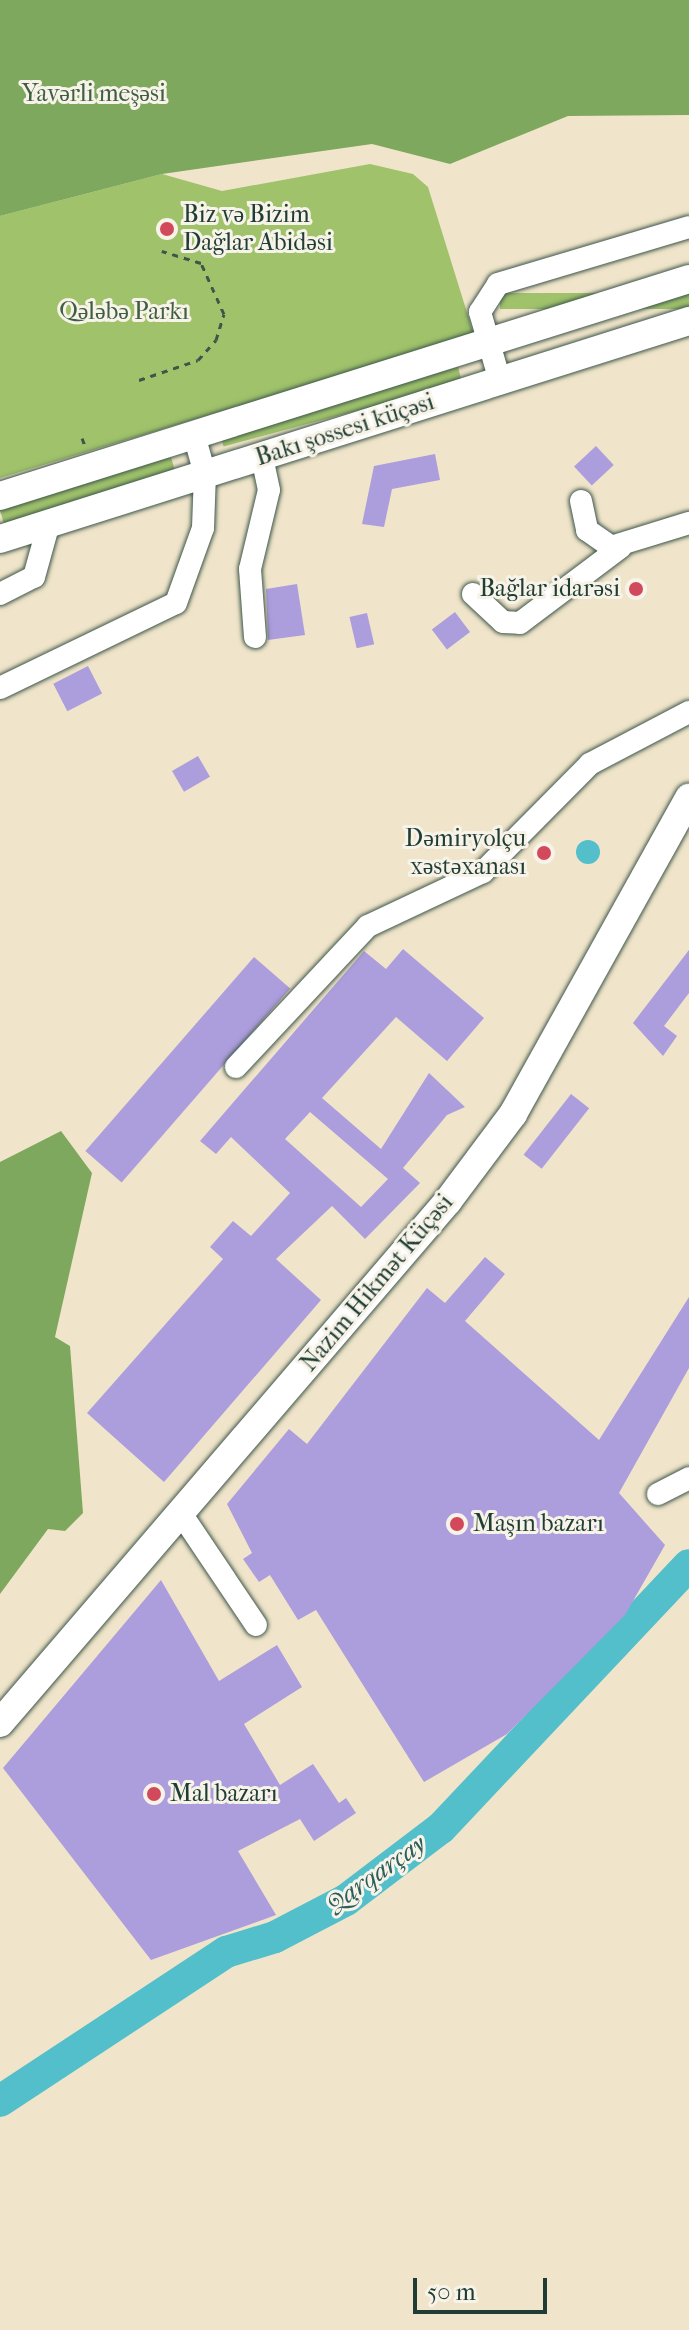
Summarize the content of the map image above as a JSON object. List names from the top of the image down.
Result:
{
  "streets": {
    "main road": ["Bakı şossesi küçəsi", "Nazim Hikmət Küçəsi"]
  },
  "water": ["Qarqarçay"],
  "parks": ["Yavərli meşəsi", "Qələbə Parkı"],
  "places": [
    "Biz və Bizim Dağlar Abidəsi",
    "Bağlar idarəsi",
    "Dəmiryolçu xəstəxanası",
    "Maşın bazarı",
    "Mal bazarı"
  ],
  "scale_bar": "50 m"
}
